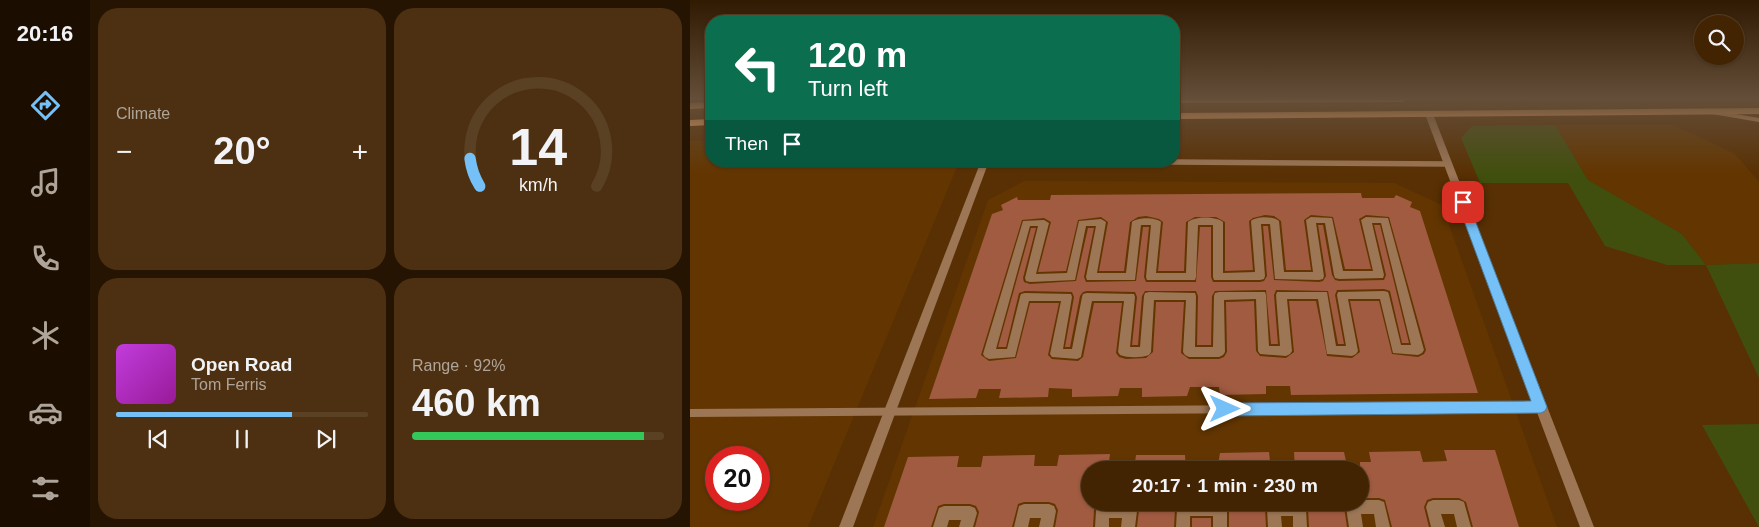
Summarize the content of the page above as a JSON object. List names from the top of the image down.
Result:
{
  "page": {
    "tabs": "20:16",
    "tile": [
      "Climate",
      ["Range · 92%", "460 km"]
    ],
    "turn": ["120 m", "Turn left"],
    "then": "Then",
    "heat": ["−", "20°", "+"],
    "song": ["Open Road", "Tom Ferris"],
    "limit": "20",
    "trip": "20:17 · 1 min · 230 m",
    "gauge": ["14", "km/h"]
  }
}
